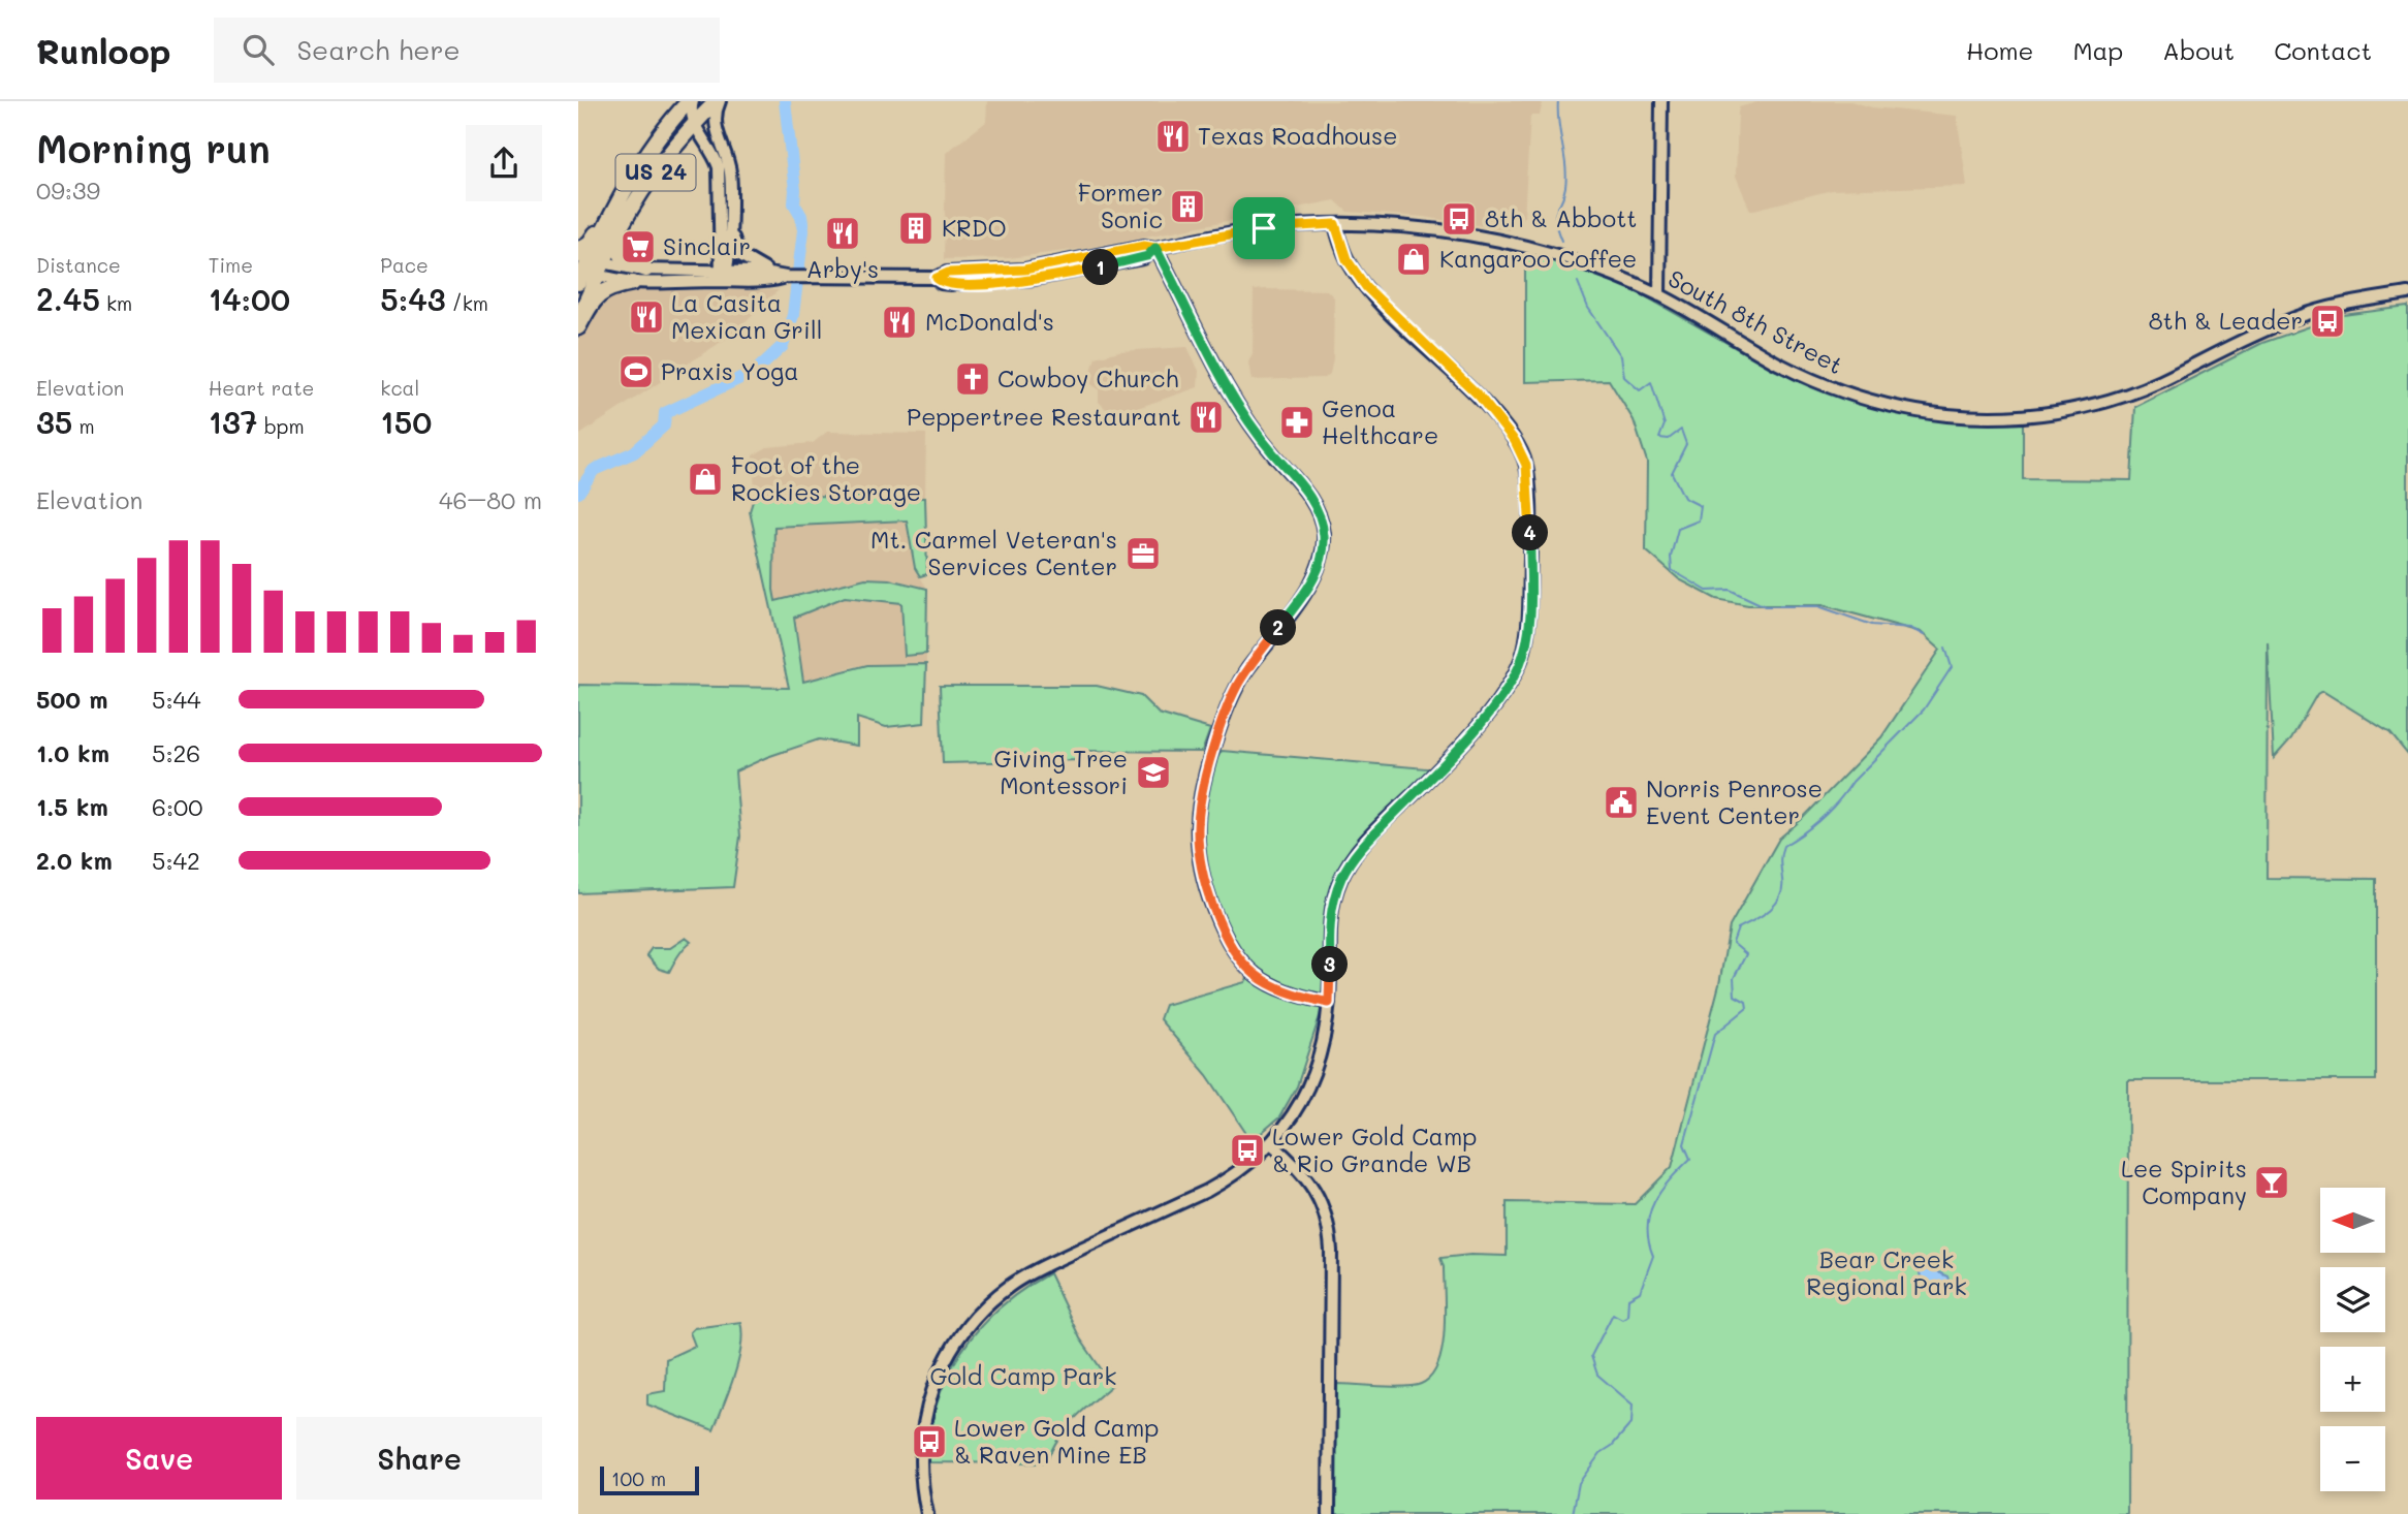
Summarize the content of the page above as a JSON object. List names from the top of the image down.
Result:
{
  "streets": {
    "highway": ["US 24"],
    "street": ["South 8th Street"]
  },
  "crossings": [
    ["US 24", "South 8th Street"]
  ],
  "parks": ["Bear Creek Regional Park", "Gold Camp Park"],
  "places": {
    "restaurant": [
      "Texas Roadhouse",
      "Arby's",
      "La Casita Mexican Grill",
      "McDonald's",
      "Peppertree Restaurant"
    ],
    "building": ["Former Sonic", "KRDO"],
    "bus stop": [
      "8th & Abbott",
      "8th & Leader",
      "Lower Gold Camp & Rio Grande WB",
      "Lower Gold Camp & Raven Mine EB"
    ],
    "supermarket": ["Sinclair"],
    "shop": ["Kangaroo Coffee", "Foot of the Rockies Storage"],
    "sports": ["Praxis Yoga"],
    "church": ["Cowboy Church"],
    "pharmacy": ["Genoa Helthcare"],
    "office": ["Mt. Carmel Veteran's Services Center"],
    "school or university": ["Giving Tree Montessori"],
    "public building": ["Norris Penrose Event Center"],
    "bar": ["Lee Spirits Company"]
  },
  "scale_bar": "100 m",
  "north": "left",
  "page": {
    "header": "Runloop",
    "search": "Search here",
    "nav": [
      "Home",
      "Map",
      "About",
      "Contact"
    ],
    "heading": ["Morning run", "09:39"],
    "stats": [
      ["Distance", "2.45 km"],
      ["Time", "14:00"],
      ["Pace", "5:43 /km"],
      ["Elevation", "35 m"],
      ["Heart rate", "137 bpm"],
      ["kcal", "150"]
    ],
    "pins": [
      "1",
      "4",
      "2",
      "3"
    ],
    "chart": ["Elevation", "46–80 m"],
    "list": [
      {
        "name": "500 m",
        "note": "5:44"
      },
      {
        "name": "1.0 km",
        "note": "5:26"
      },
      {
        "name": "1.5 km",
        "note": "6:00"
      },
      {
        "name": "2.0 km",
        "note": "5:42"
      }
    ],
    "map_buttons": ["+", "−"],
    "buttons": ["Save", "Share"],
    "scale": "100 m"
  }
}
